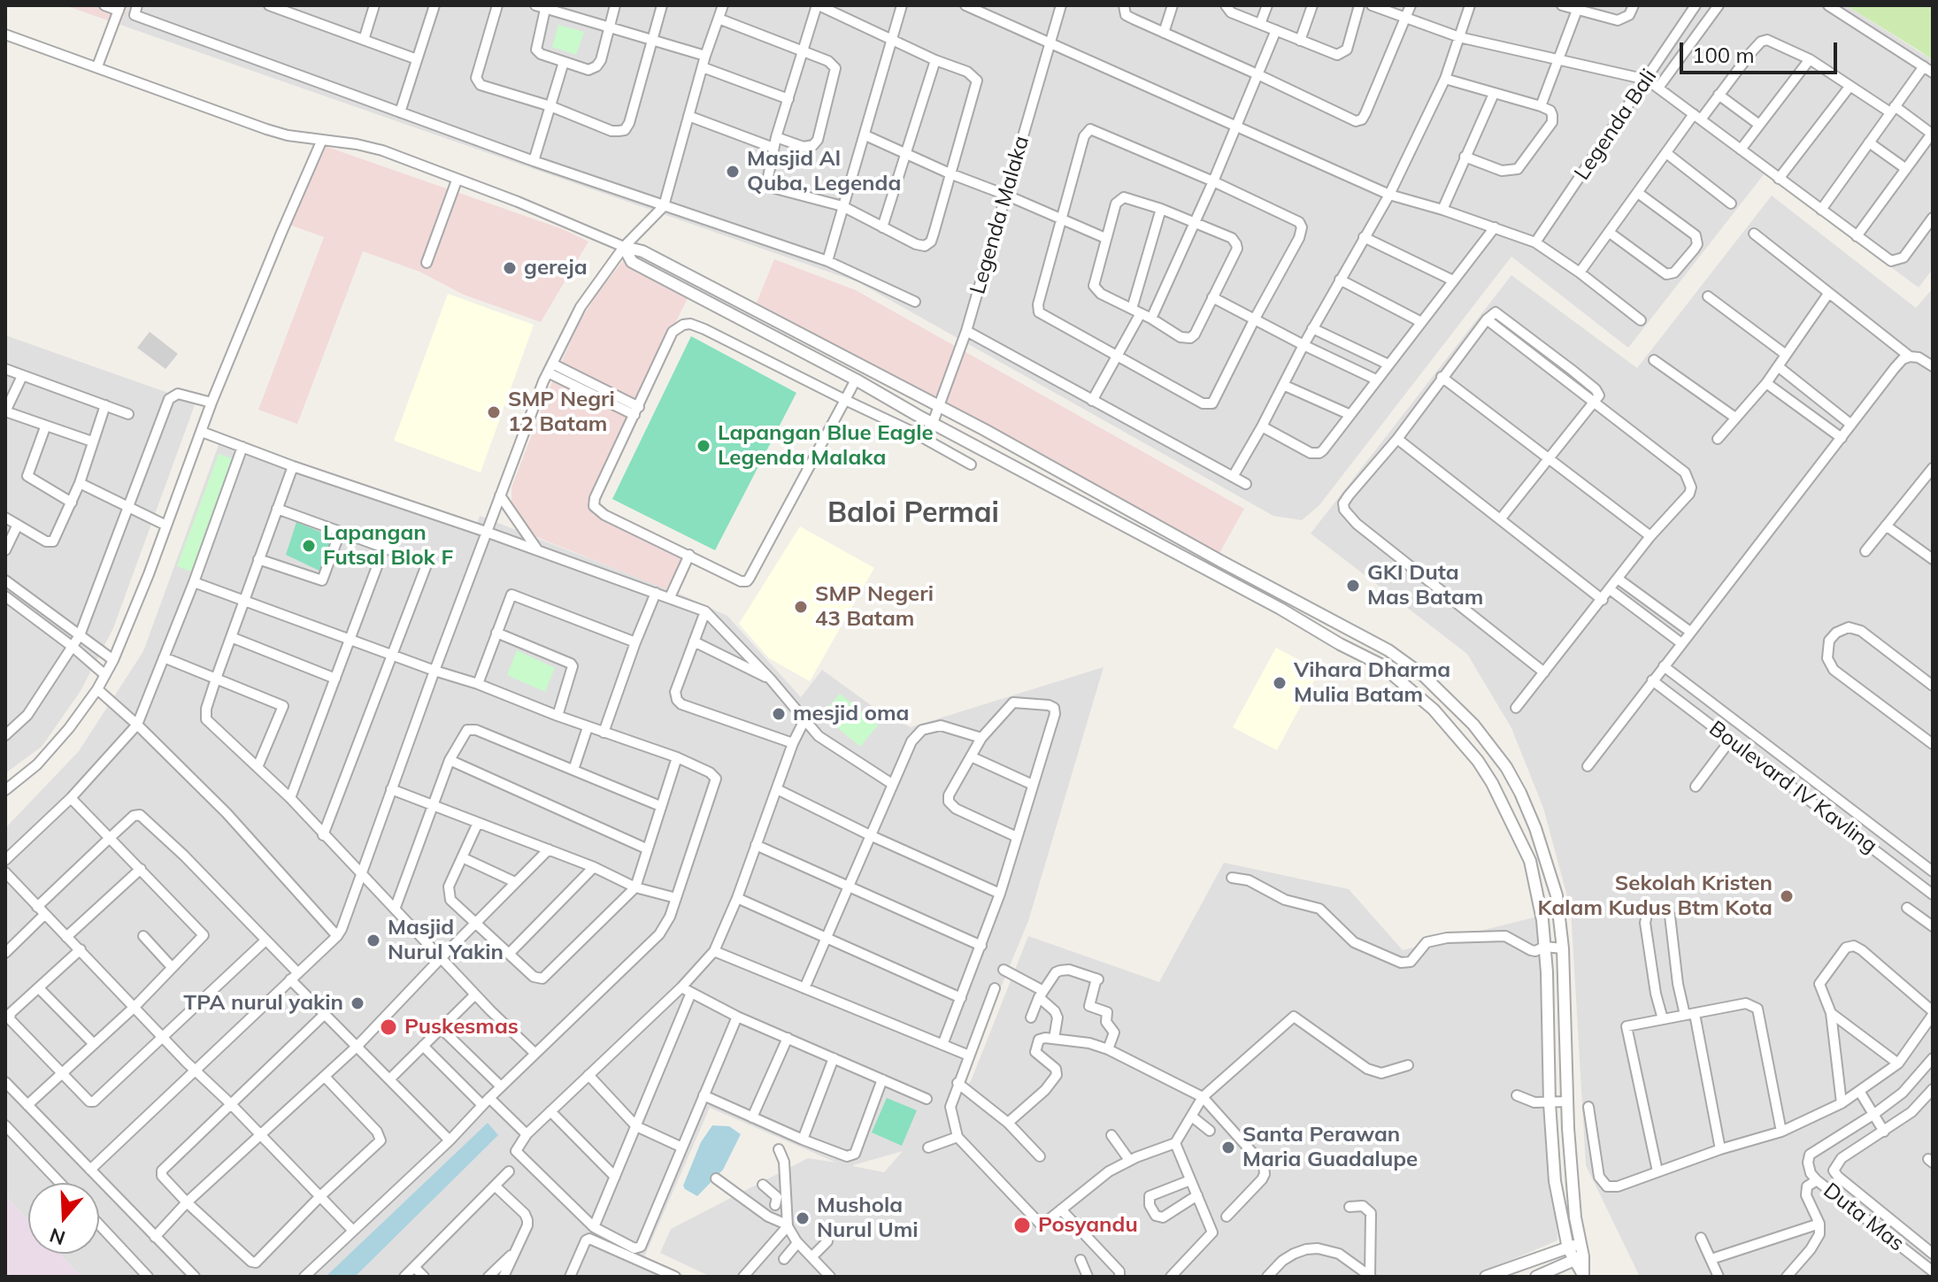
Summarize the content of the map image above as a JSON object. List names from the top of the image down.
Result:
{
  "streets": {
    "street": [
      "Legenda Bali",
      "Legenda Malaka",
      "Boulevard IV Kavling",
      "Duta Mas"
    ]
  },
  "districts": ["Baloi Permai"],
  "places": [
    "Masjid Al Quba, Legenda",
    "gereja",
    "SMP Negri 12 Batam",
    "Lapangan Blue Eagle Legenda Malaka",
    "Lapangan Futsal Blok F",
    "GKI Duta Mas Batam",
    "SMP Negeri 43 Batam",
    "Vihara Dharma Mulia Batam",
    "mesjid oma",
    "Sekolah Kristen Kalam Kudus Btm Kota",
    "Masjid Nurul Yakin",
    "TPA nurul yakin",
    "Puskesmas",
    "Santa Perawan Maria Guadalupe",
    "Mushola Nurul Umi",
    "Posyandu"
  ],
  "scale_bar": "100 m",
  "north": "bottom"
}
